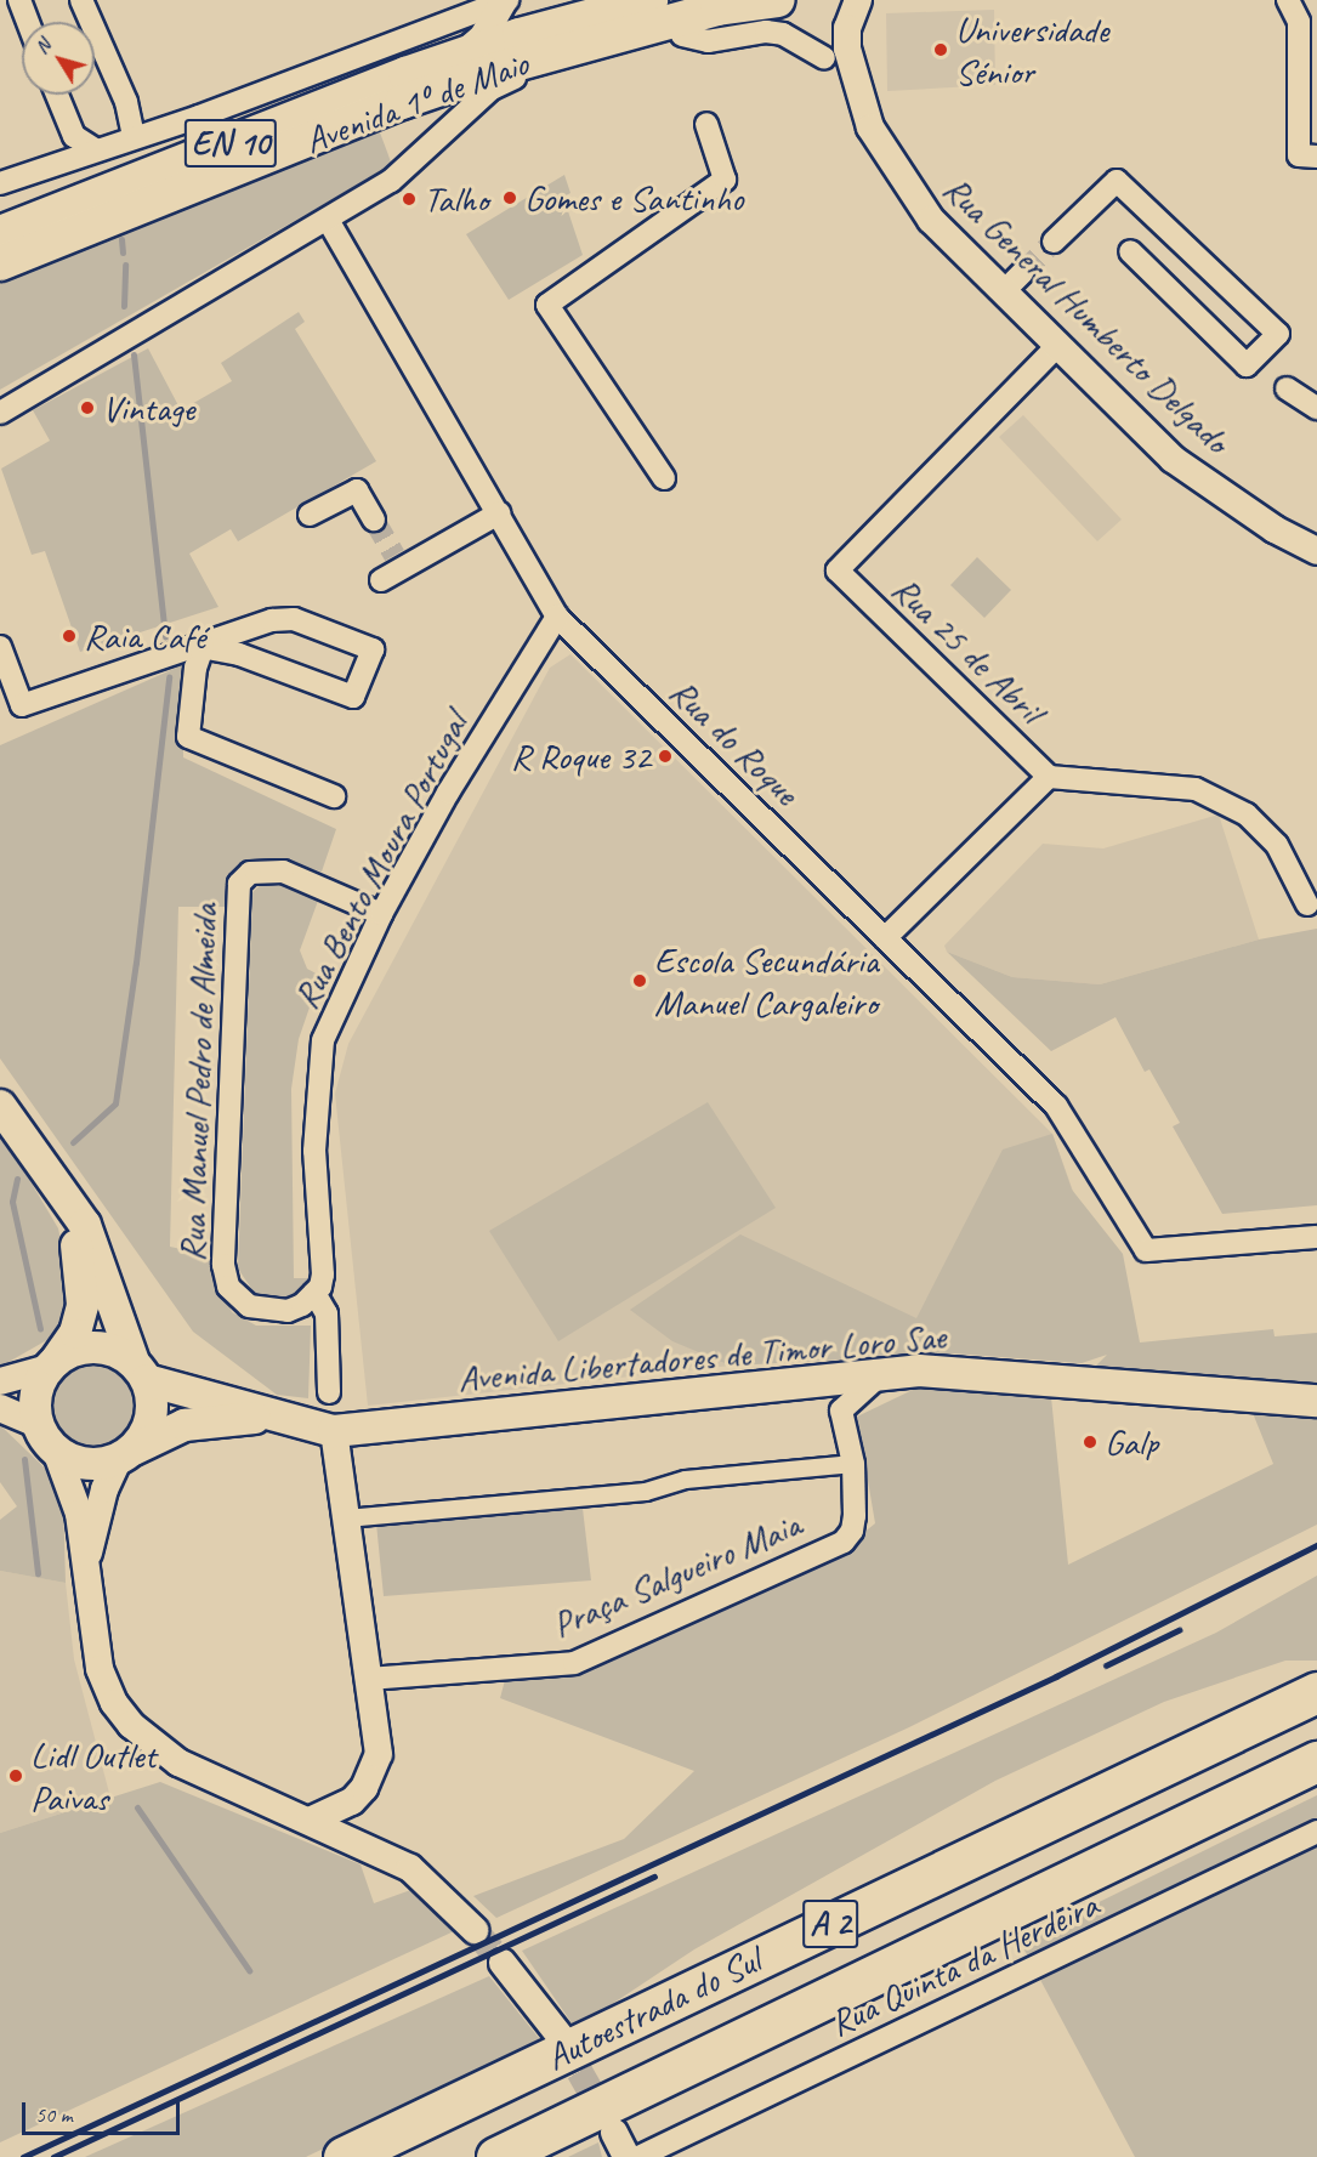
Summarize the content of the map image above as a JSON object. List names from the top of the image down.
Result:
{
  "streets": {
    "highway": ["A 2", "Autoestrada do Sul"],
    "main road": ["Avenida 1º de Maio", "EN 10", "Avenida Libertadores de Timor Loro Sae"],
    "street": [
      "Rua General Humberto Delgado",
      "Rua 25 de Abril",
      "Rua do Roque",
      "Rua Bento Moura Portugal",
      "Rua Manuel Pedro de Almeida",
      "Praça Salgueiro Maia",
      "Rua Quinta da Herdeira"
    ]
  },
  "crossings": [
    ["Rua General Humberto Delgado", "Rua 25 de Abril"],
    ["Rua do Roque", "Rua Bento Moura Portugal"],
    ["Rua Bento Moura Portugal", "Rua Manuel Pedro de Almeida"],
    ["Avenida Libertadores de Timor Loro Sae", "Praça Salgueiro Maia"]
  ],
  "places": [
    "Universidade Sénior",
    "Gomes e Santinho",
    "Talho",
    "Vintage",
    "Raia Café",
    "R Roque 32",
    "Escola Secundária Manuel Cargaleiro",
    "Galp",
    "Lidl Outlet Paivas"
  ],
  "scale_bar": "50 m",
  "north": "top left"
}
